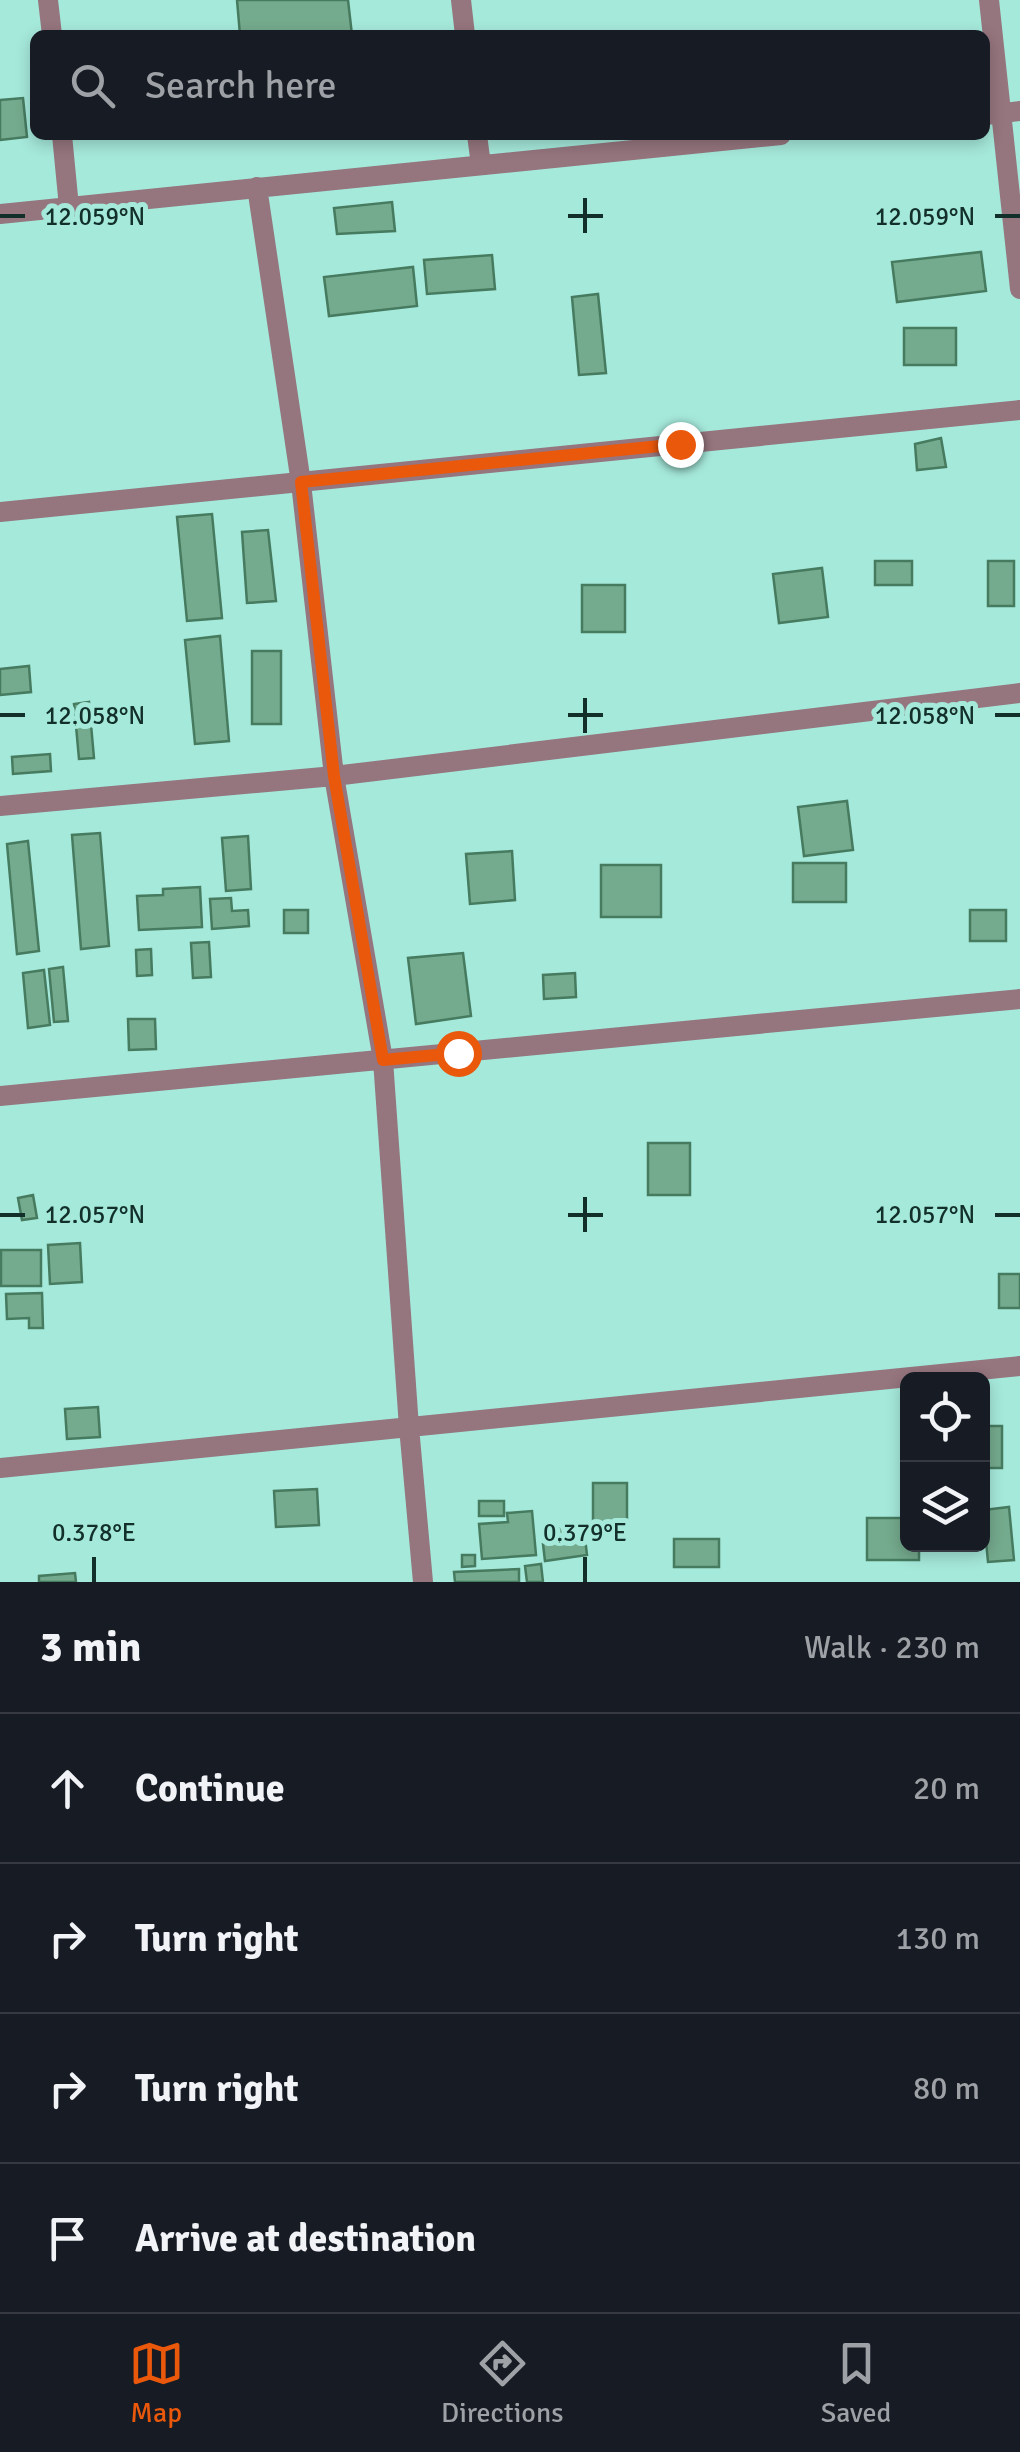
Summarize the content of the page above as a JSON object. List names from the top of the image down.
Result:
{
  "page": {
    "search": "Search here",
    "heading": ["3 min", "Walk · 230 m"],
    "list": [
      ["Continue", "20 m"],
      ["Turn right", "130 m"],
      ["Turn right", "80 m"],
      "Arrive at destination"
    ],
    "nav": ["Map", "Directions", "Saved"]
  },
  "coordinates": [
    "12.059°N",
    "12.058°N",
    "12.057°N",
    "0.378°E",
    "0.379°E"
  ]
}
